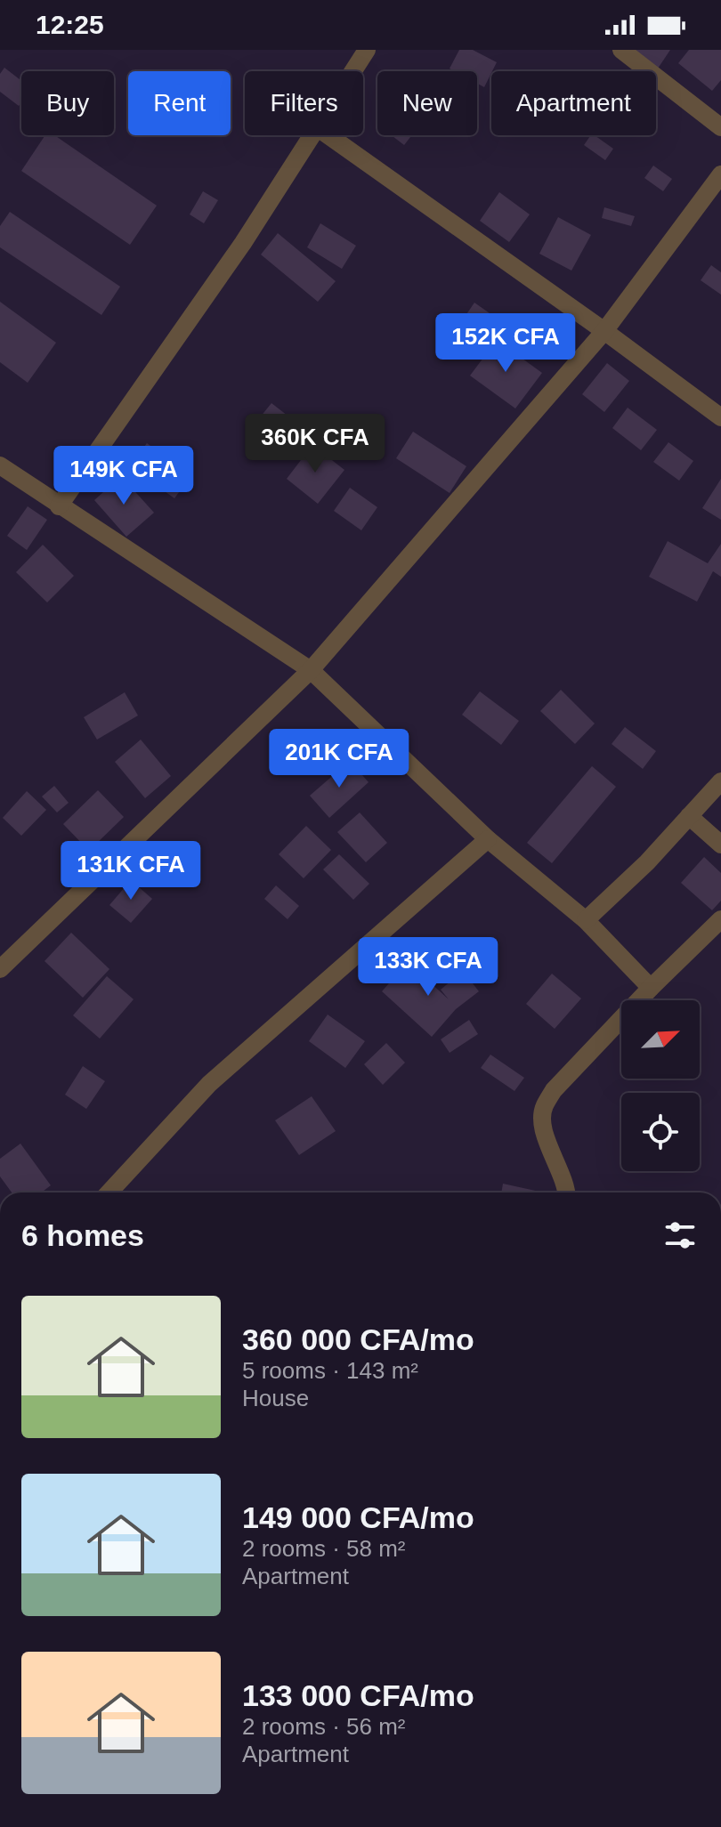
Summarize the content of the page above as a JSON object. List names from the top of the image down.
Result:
{
  "north": "top right",
  "page": {
    "status": "12:25",
    "chip": [
      "Buy",
      "Rent",
      "Filters",
      "New",
      "Apartment"
    ],
    "price": [
      "152K CFA",
      "360K CFA",
      "149K CFA",
      "201K CFA",
      "131K CFA",
      "133K CFA"
    ],
    "heading": "6 homes",
    "list": [
      {
        "name": "360 000 CFA/mo",
        "note": "5 rooms · 143 m² · House"
      },
      {
        "name": "149 000 CFA/mo",
        "note": "2 rooms · 58 m² · Apartment"
      },
      {
        "name": "133 000 CFA/mo",
        "note": "2 rooms · 56 m² · Apartment"
      }
    ]
  }
}
